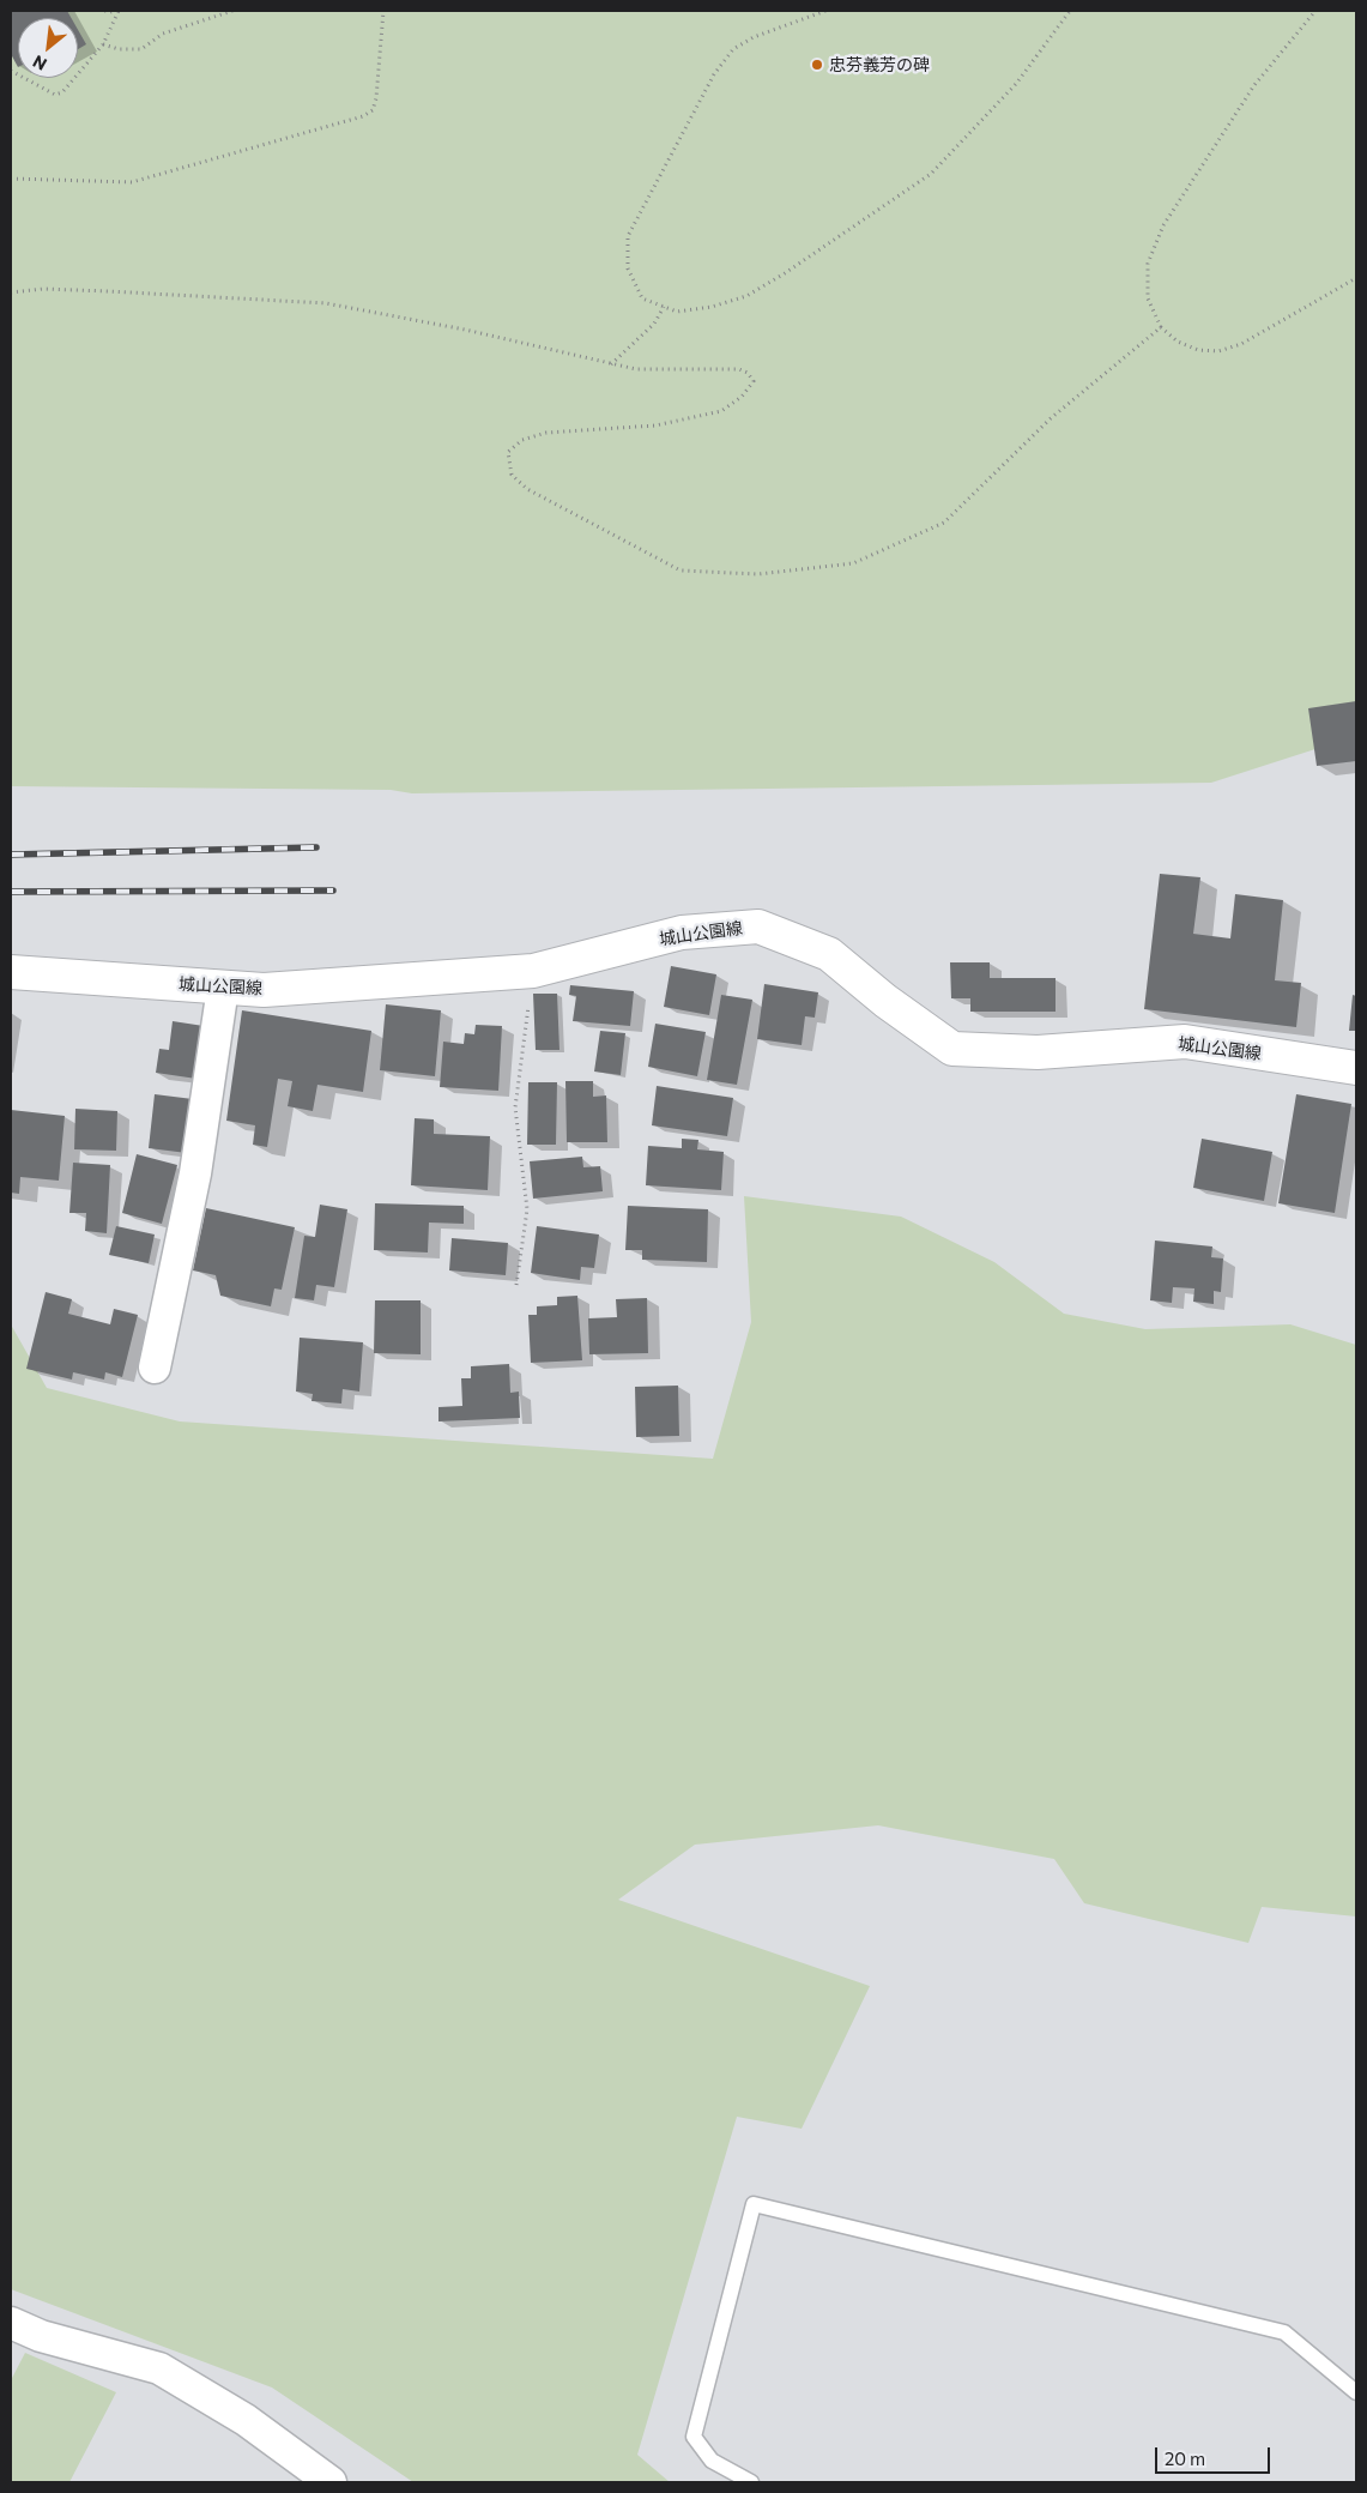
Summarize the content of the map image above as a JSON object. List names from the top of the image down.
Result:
{
  "streets": {
    "street": ["城山公園線"]
  },
  "places": ["忠芬義芳の碑"],
  "scale_bar": "20 m",
  "north": "bottom left"
}
